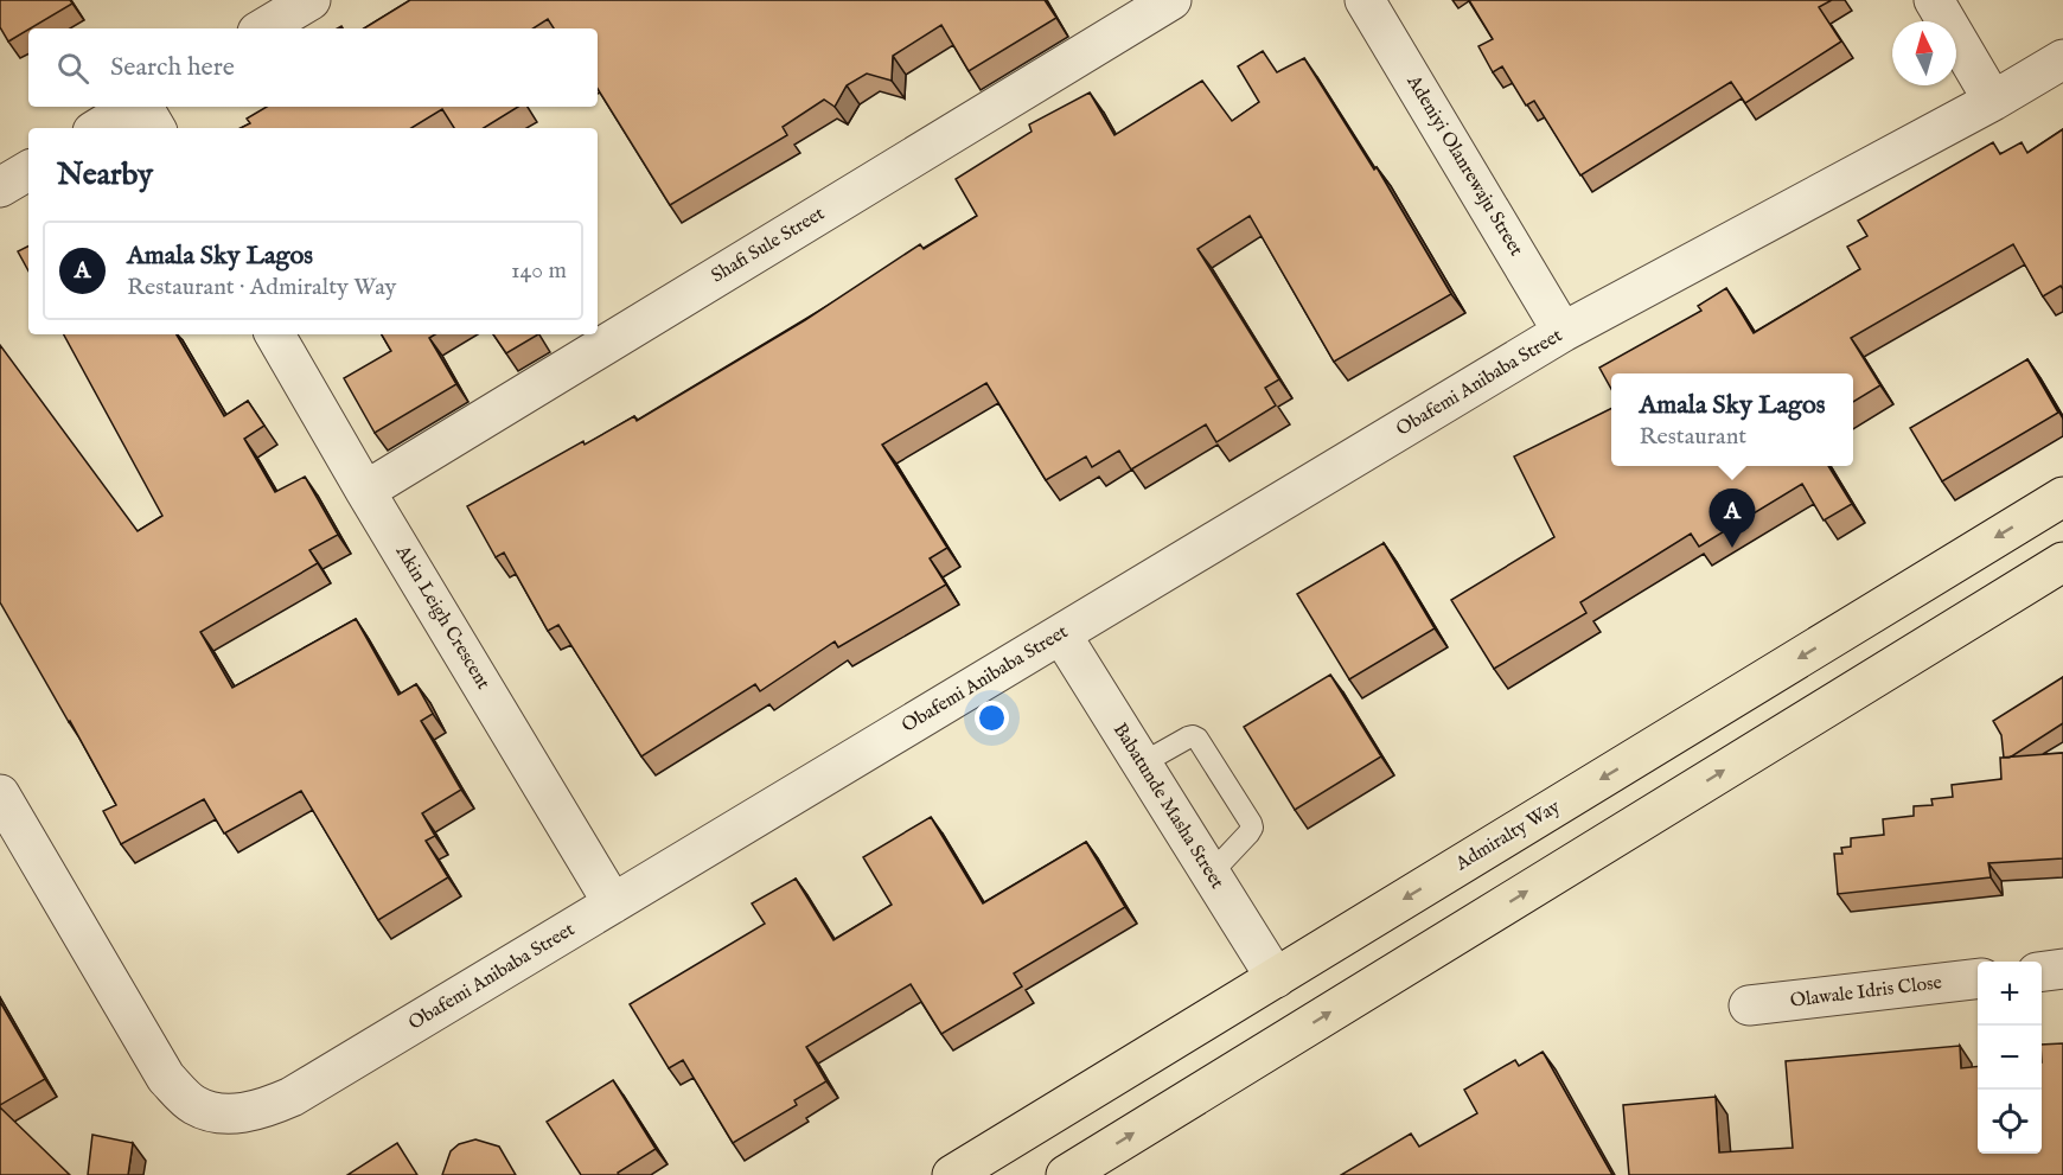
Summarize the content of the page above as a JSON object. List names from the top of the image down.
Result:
{
  "streets": {
    "main road": ["Admiralty Way"],
    "street": [
      "Adeniyi Olanrewaju Street",
      "Shafi Sule Street",
      "Obafemi Anibaba Street",
      "Akin Leigh Crescent",
      "Babatunde Masha Street",
      "Olawale Idris Close"
    ]
  },
  "crossings": [
    ["Adeniyi Olanrewaju Street", "Obafemi Anibaba Street"],
    ["Shafi Sule Street", "Akin Leigh Crescent"],
    ["Obafemi Anibaba Street", "Akin Leigh Crescent"],
    ["Obafemi Anibaba Street", "Babatunde Masha Street"],
    ["Babatunde Masha Street", "Admiralty Way"]
  ],
  "north": "top",
  "page": {
    "search": "Search here",
    "heading": "Nearby",
    "list": [
      {
        "mark": "A",
        "name": "Amala Sky Lagos",
        "note": "Restaurant · Admiralty Way",
        "value": "140 m"
      }
    ],
    "popup": ["Amala Sky Lagos", "Restaurant"],
    "pins": "A",
    "map_buttons": ["+", "−"]
  }
}
